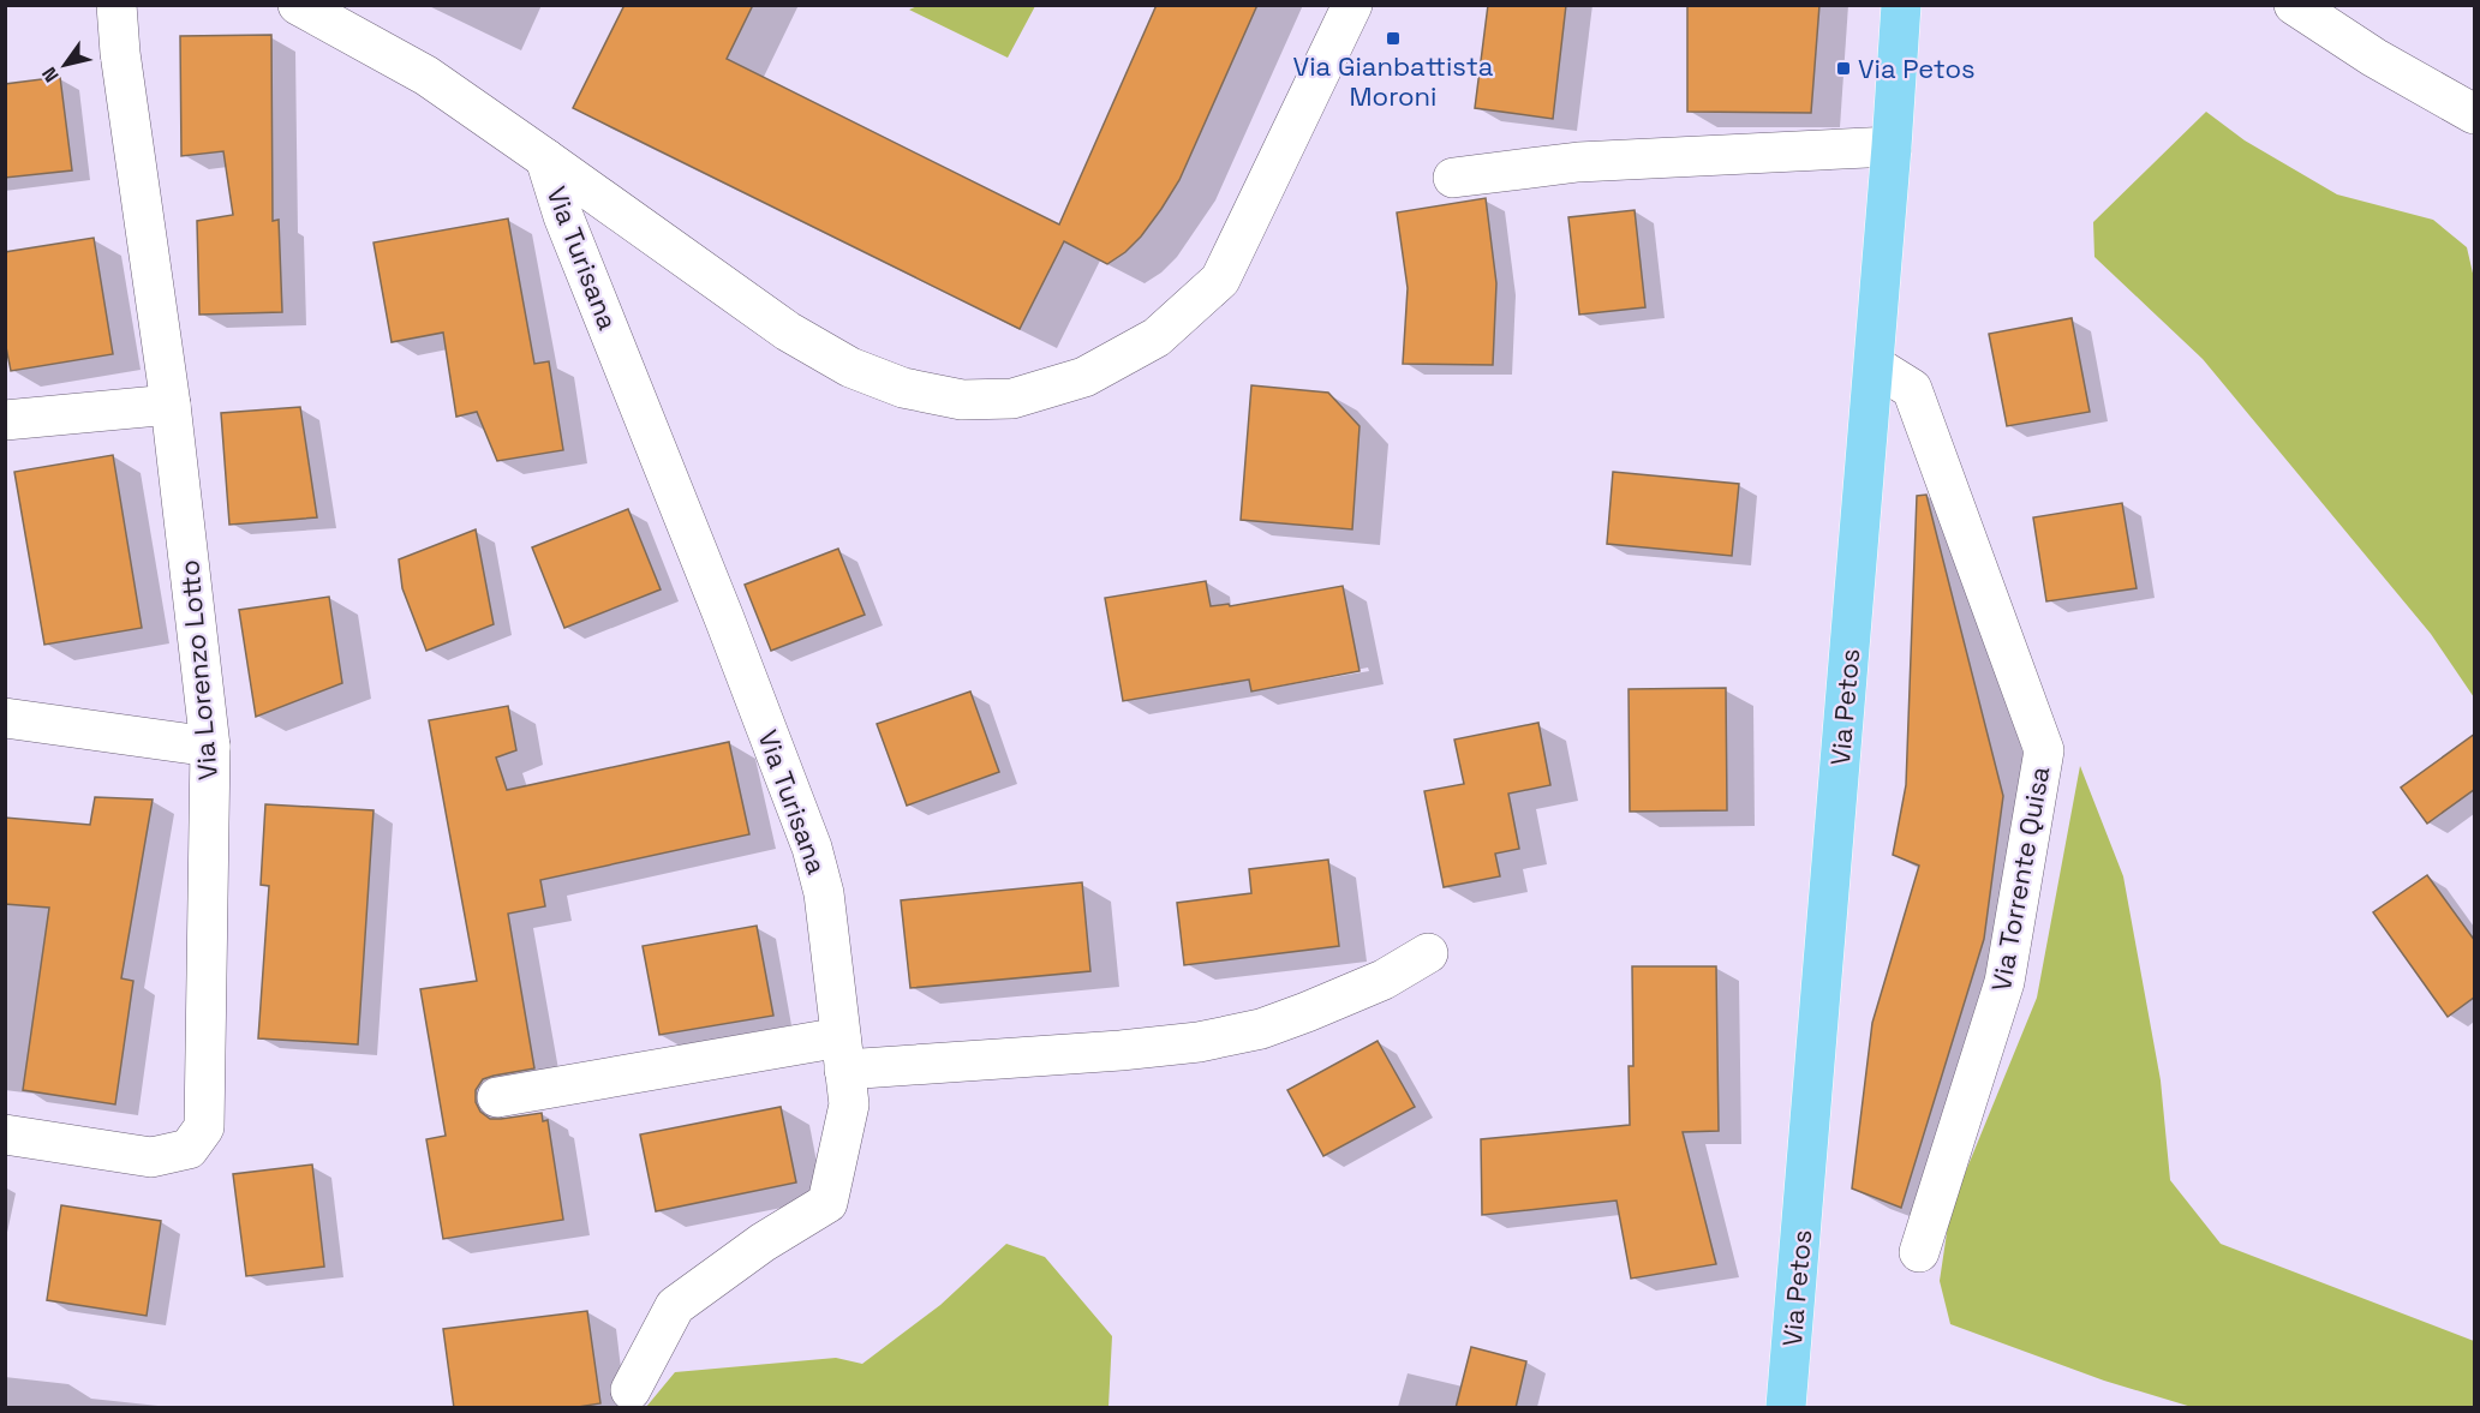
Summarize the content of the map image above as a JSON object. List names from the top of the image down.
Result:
{
  "streets": {
    "main road": ["Via Petos"],
    "street": ["Via Turisana", "Via Lorenzo Lotto", "Via Torrente Quisa"]
  },
  "crossings": [
    ["Via Petos", "Via Torrente Quisa"]
  ],
  "places": {
    "transit": ["Via Gianbattista Moroni", "Via Petos"]
  },
  "north": "bottom left"
}
